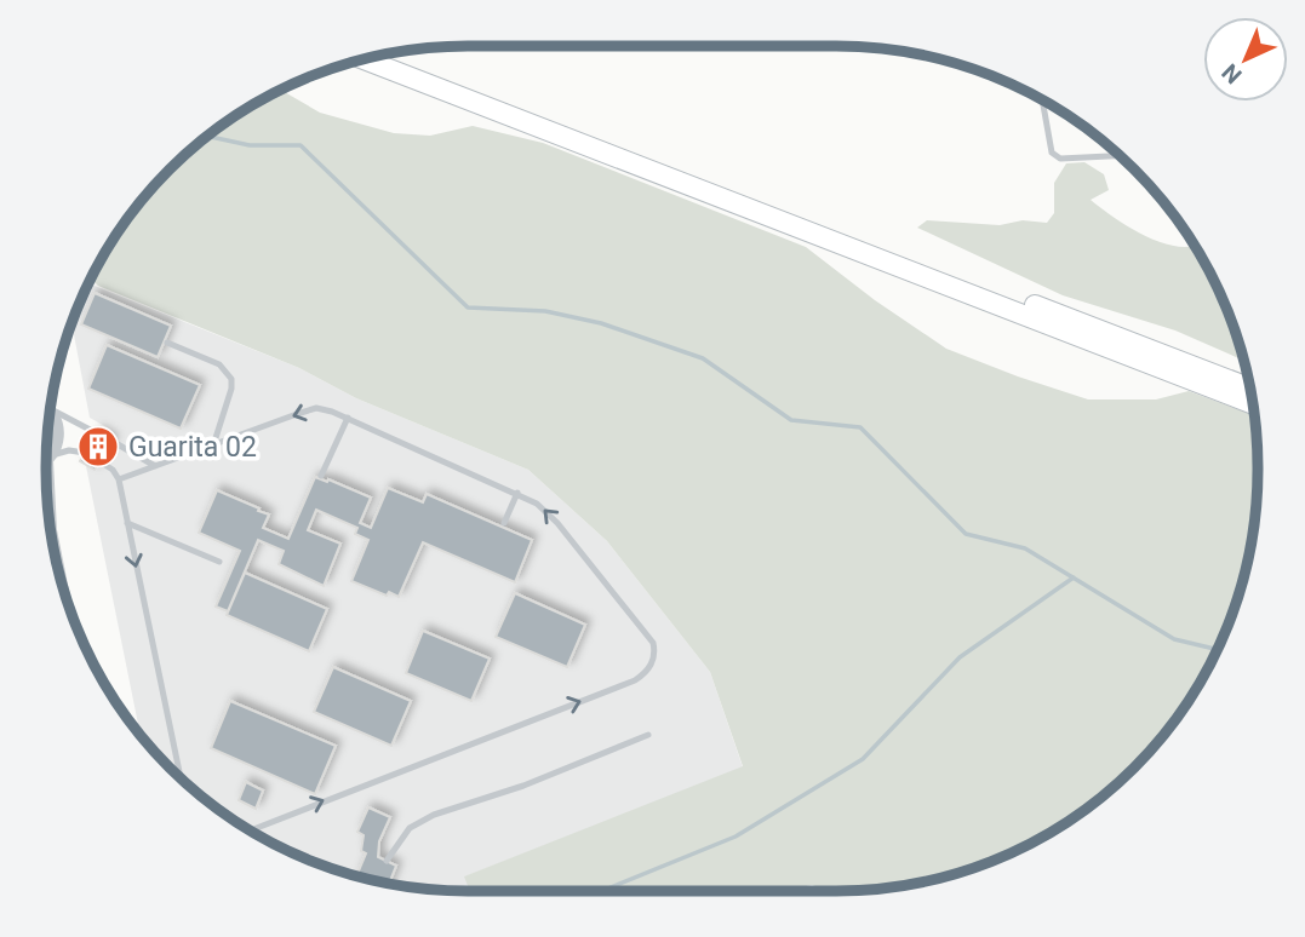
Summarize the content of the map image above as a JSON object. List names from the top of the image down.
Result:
{
  "places": {
    "building": ["Guarita 02"]
  },
  "north": "bottom left"
}
